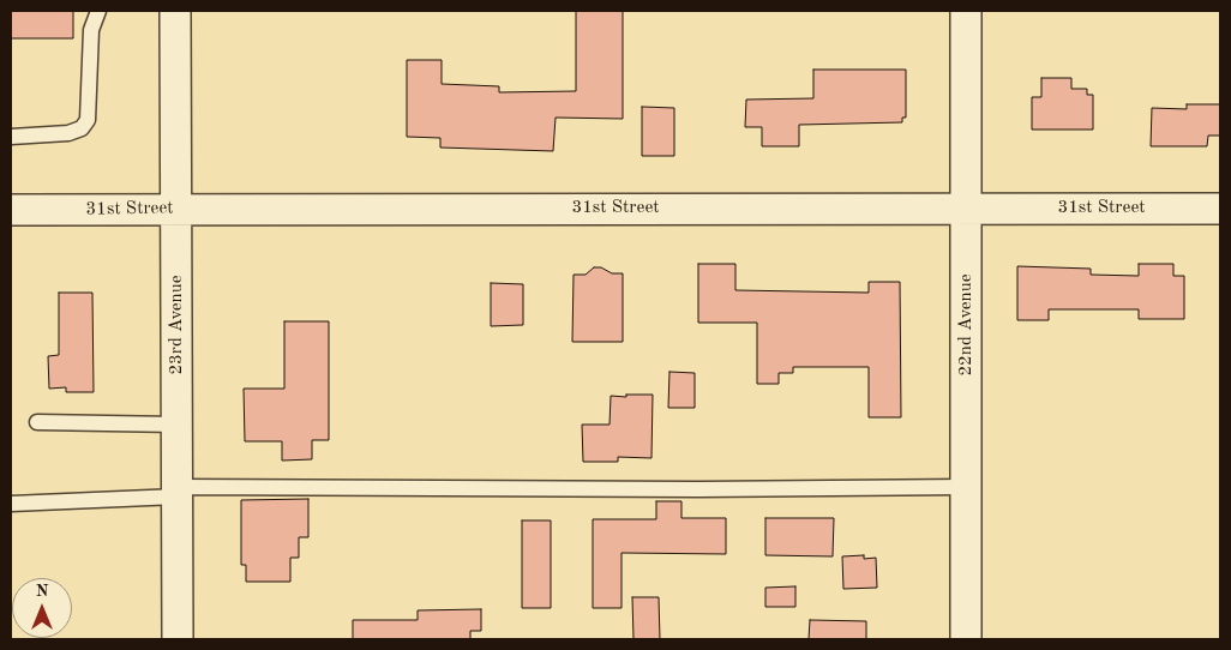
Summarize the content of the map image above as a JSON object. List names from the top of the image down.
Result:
{
  "streets": {
    "street": ["31st Street", "23rd Avenue", "22nd Avenue"]
  },
  "crossings": [
    ["31st Street", "23rd Avenue"],
    ["31st Street", "22nd Avenue"]
  ],
  "north": "top"
}
